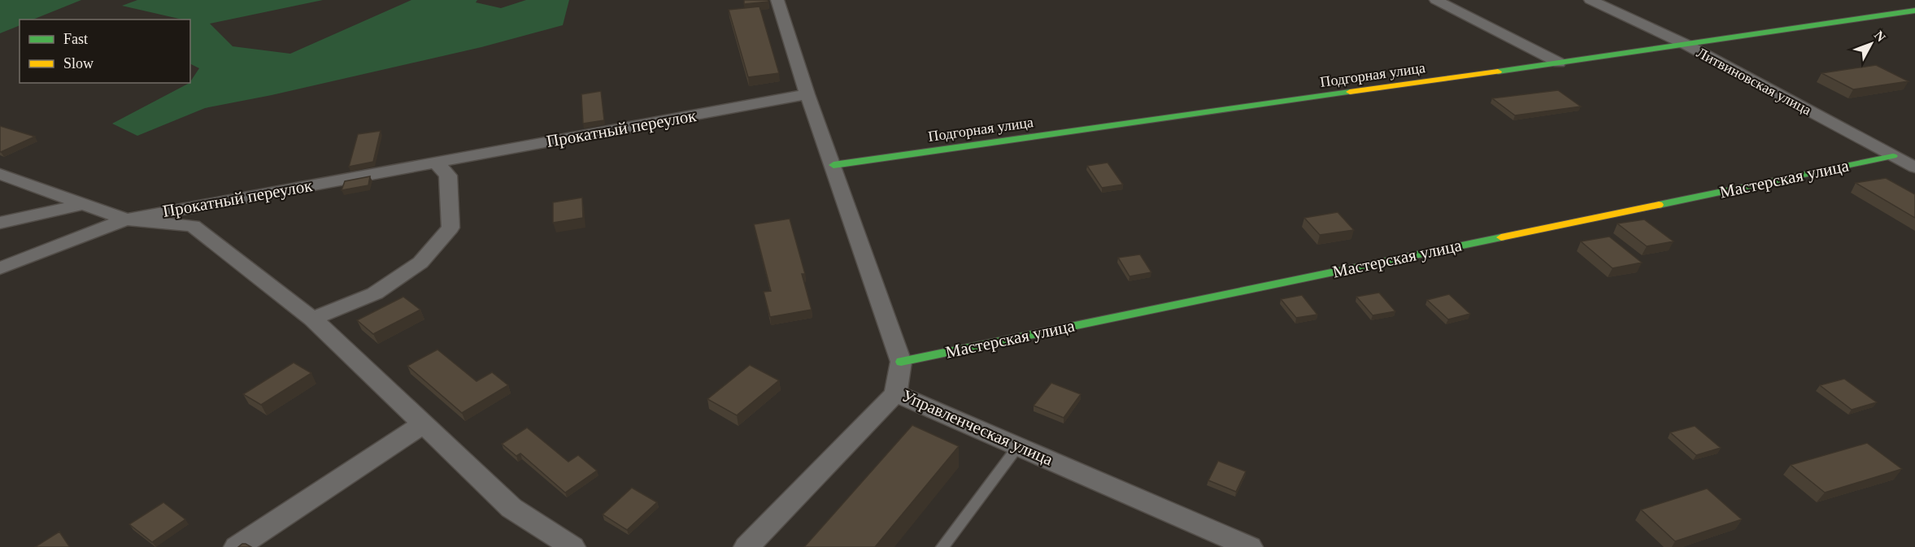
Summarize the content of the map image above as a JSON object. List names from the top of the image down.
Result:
{
  "streets": {
    "street": [
      "Подгорная улица",
      "Литвиновская улица",
      "Прокатный переулок",
      "Мастерская улица",
      "Управленческая улица"
    ]
  },
  "crossings": [
    ["Подгорная улица", "Литвиновская улица"],
    ["Подгорная улица", "Управленческая улица"],
    ["Литвиновская улица", "Мастерская улица"],
    ["Прокатный переулок", "Управленческая улица"],
    ["Мастерская улица", "Управленческая улица"]
  ],
  "legend": ["Fast", "Slow"],
  "north": "top right"
}
